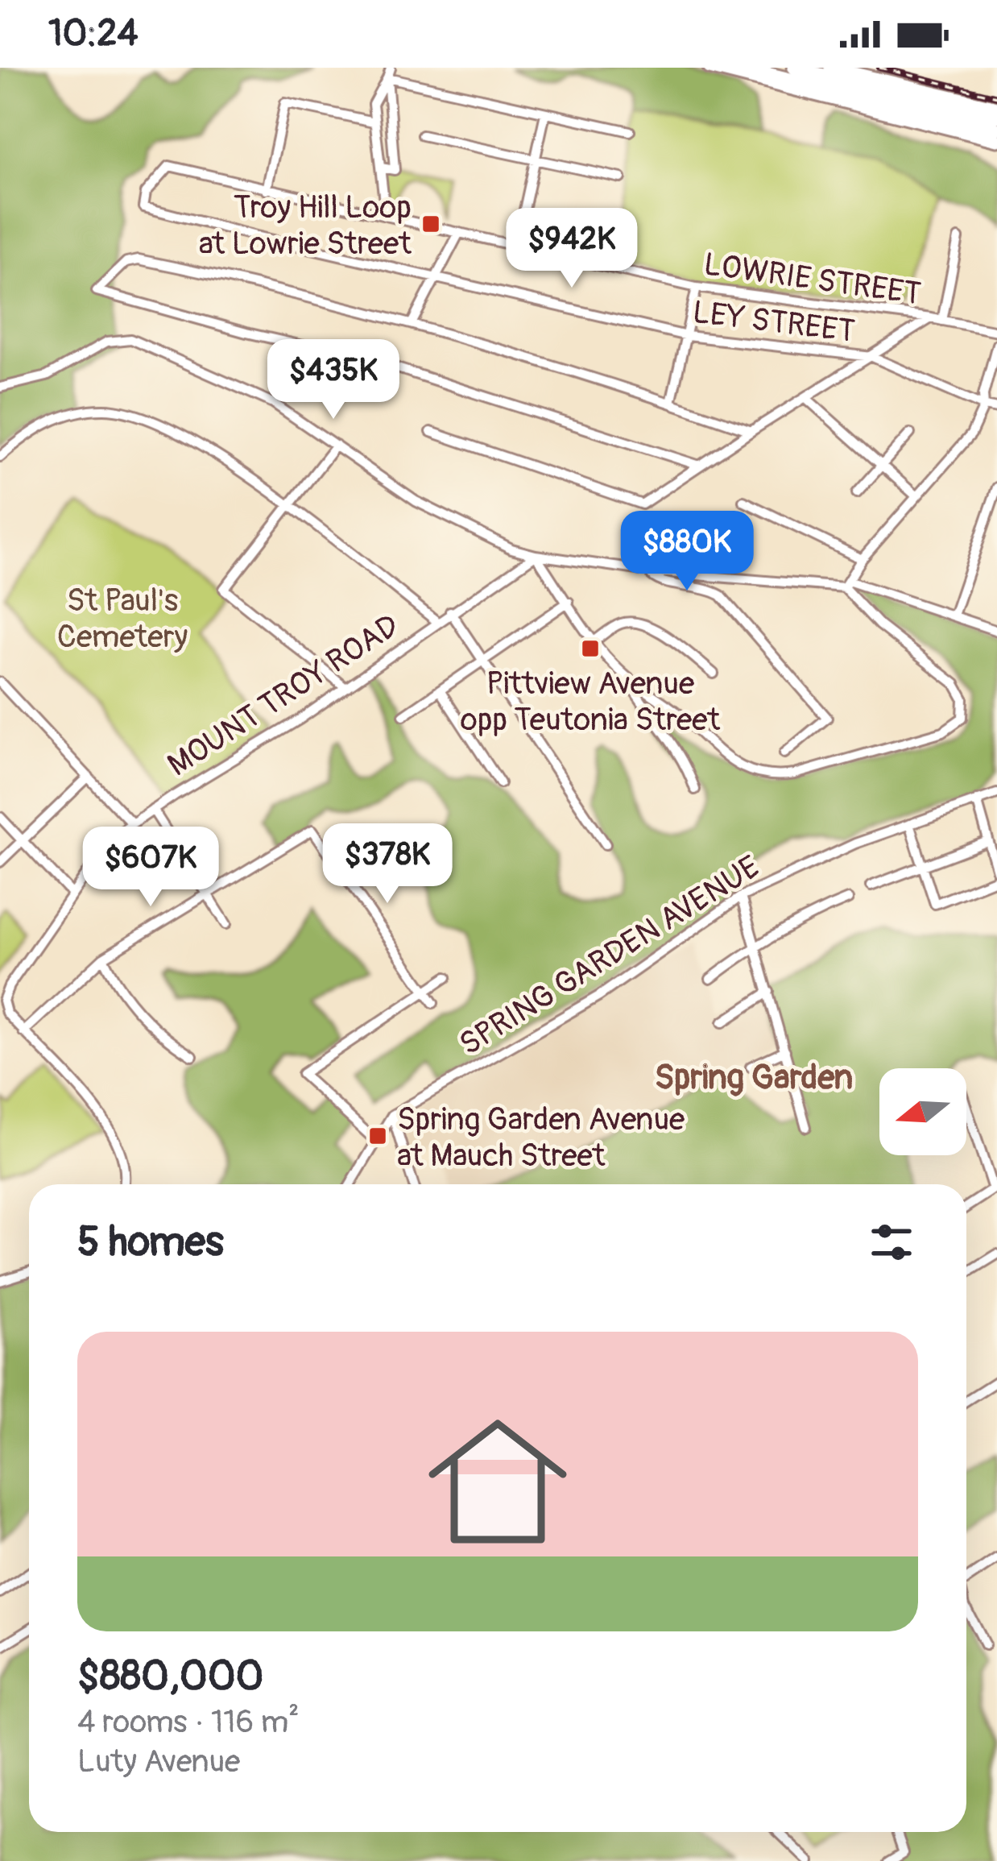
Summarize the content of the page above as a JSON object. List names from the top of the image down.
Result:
{
  "streets": {
    "street": [
      "LOWRIE STREET",
      "LEY STREET",
      "MOUNT TROY ROAD",
      "SPRING GARDEN AVENUE"
    ]
  },
  "crossings": [
    ["LOWRIE STREET", "LEY STREET"]
  ],
  "districts": ["Spring Garden"],
  "parks": ["St Paul's Cemetery"],
  "places": {
    "transit": ["Troy Hill Loop at Lowrie Street", "Pittview Avenue opp Teutonia Street", "Spring Garden Avenue at Mauch Street"]
  },
  "north": "left",
  "page": {
    "status": "10:24",
    "price": [
      "$942K",
      "$435K",
      "$880K",
      "$378K",
      "$607K"
    ],
    "heading": "5 homes",
    "list": [
      {
        "name": "$880,000",
        "note": "4 rooms · 116 m² · Luty Avenue"
      }
    ]
  }
}
